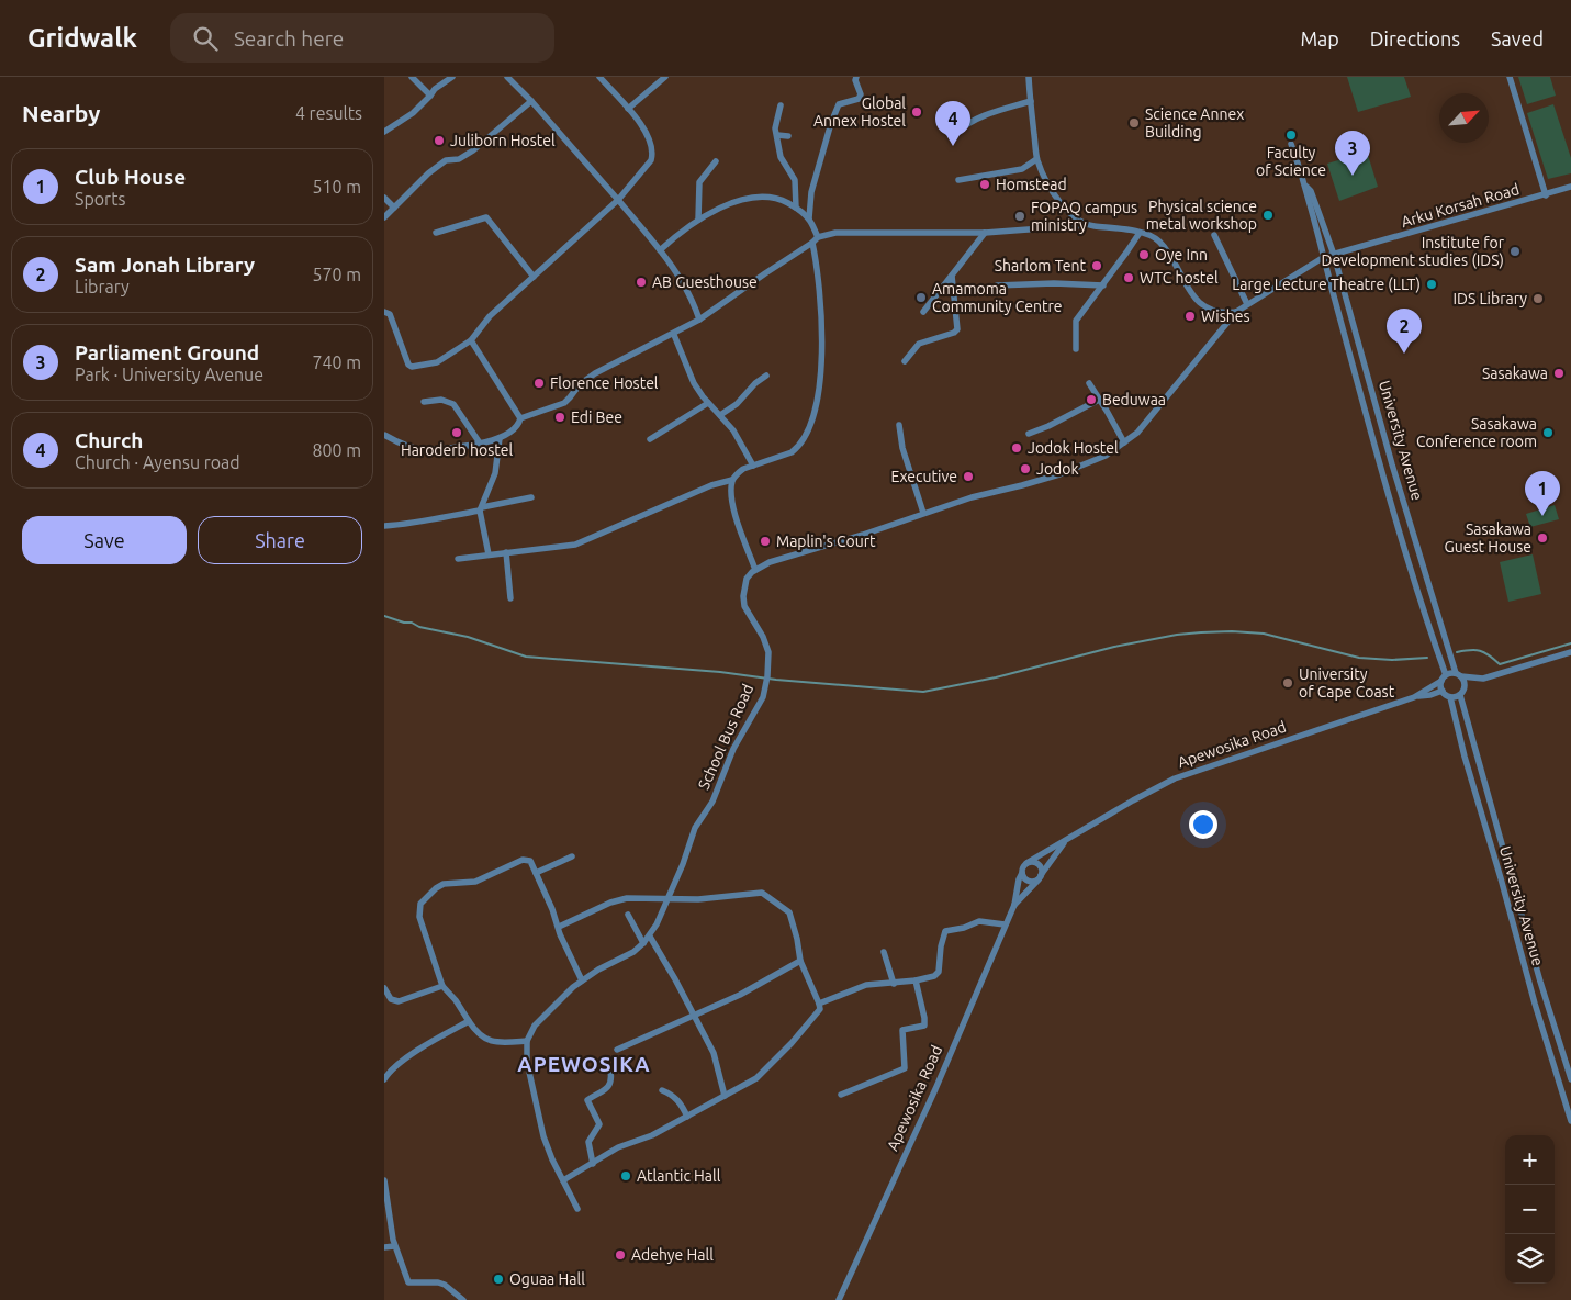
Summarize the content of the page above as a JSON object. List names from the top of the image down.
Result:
{
  "streets": {
    "street": [
      "Arku Korsah Road",
      "University Avenue",
      "School Bus Road",
      "Apewosika Road"
    ]
  },
  "crossings": [
    ["Arku Korsah Road", "University Avenue"]
  ],
  "districts": ["APEWOSIKA"],
  "places": [
    "Global Annex Hostel",
    "Science Annex Building",
    "Faculty of Science",
    "Juliborn Hostel",
    "Homstead",
    "Physical science metal workshop",
    "FOPAQ campus ministry",
    "Institute for Development studies (IDS)",
    "Oye Inn",
    "Sharlom Tent",
    "WTC hostel",
    "AB Guesthouse",
    "Large Lecture Theatre (LLT)",
    "Amamoma Community Centre",
    "IDS Library",
    "Wishes",
    "Sasakawa",
    "Florence Hostel",
    "Beduwaa",
    "Edi Bee",
    "Haroderb hostel",
    "Sasakawa Conference room",
    "Jodok Hostel",
    "Jodok",
    "Executive",
    "Sasakawa Guest House",
    "Maplin's Court",
    "University of Cape Coast",
    "Atlantic Hall",
    "Adehye Hall",
    "Oguaa Hall"
  ],
  "north": "top right",
  "page": {
    "header": "Gridwalk",
    "search": "Search here",
    "nav": ["Map", "Directions", "Saved"],
    "heading": ["Nearby", "4 results"],
    "pins": [
      "4",
      "3",
      "2",
      "1"
    ],
    "list": [
      {
        "mark": "1",
        "name": "Club House",
        "note": "Sports",
        "value": "510 m"
      },
      {
        "mark": "2",
        "name": "Sam Jonah Library",
        "note": "Library",
        "value": "570 m"
      },
      {
        "mark": "3",
        "name": "Parliament Ground",
        "note": "Park · University Avenue",
        "value": "740 m"
      },
      {
        "mark": "4",
        "name": "Church",
        "note": "Church · Ayensu road",
        "value": "800 m"
      }
    ],
    "buttons": ["Save", "Share"],
    "map_buttons": ["+", "−"]
  }
}
